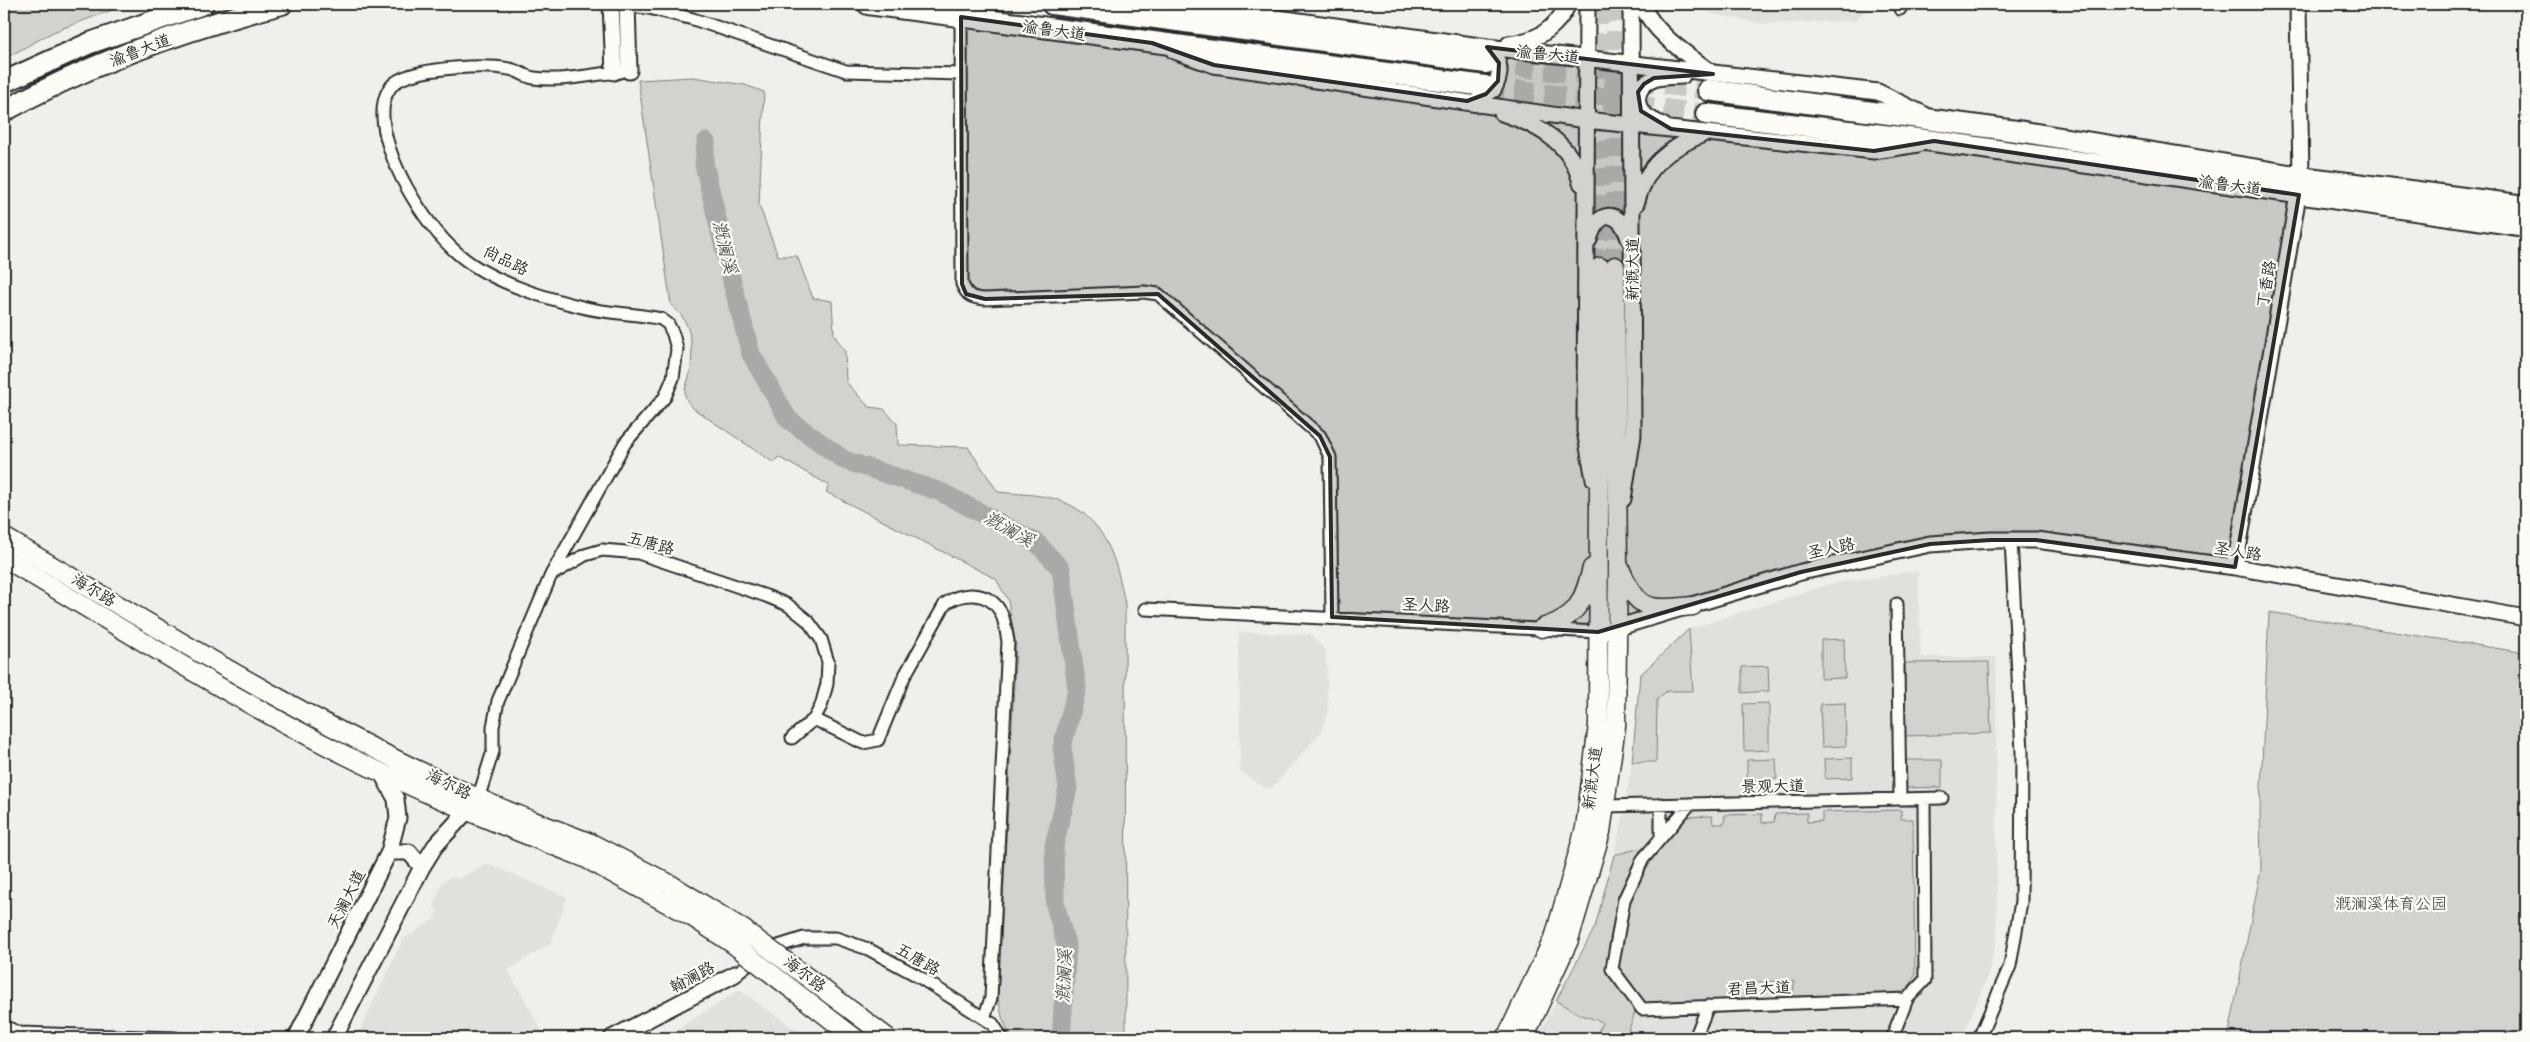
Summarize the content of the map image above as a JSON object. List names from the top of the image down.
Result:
{
  "streets": {
    "highway": ["渝鲁大道"],
    "main road": ["新溉大道", "海尔路"],
    "street": [
      "尚品路",
      "丁香路",
      "五唐路",
      "圣人路",
      "景观大道",
      "天澜大道",
      "翰澜路",
      "君昌大道"
    ]
  },
  "crossings": [
    ["渝鲁大道", "新溉大道"],
    ["渝鲁大道", "丁香路"],
    ["尚品路", "五唐路"],
    ["新溉大道", "圣人路"],
    ["新溉大道", "景观大道"],
    ["丁香路", "圣人路"],
    ["五唐路", "翰澜路"],
    ["海尔路", "天澜大道"],
    ["景观大道", "君昌大道"]
  ],
  "water": ["溉澜溪"],
  "parks": ["溉澜溪体育公园"]
}
